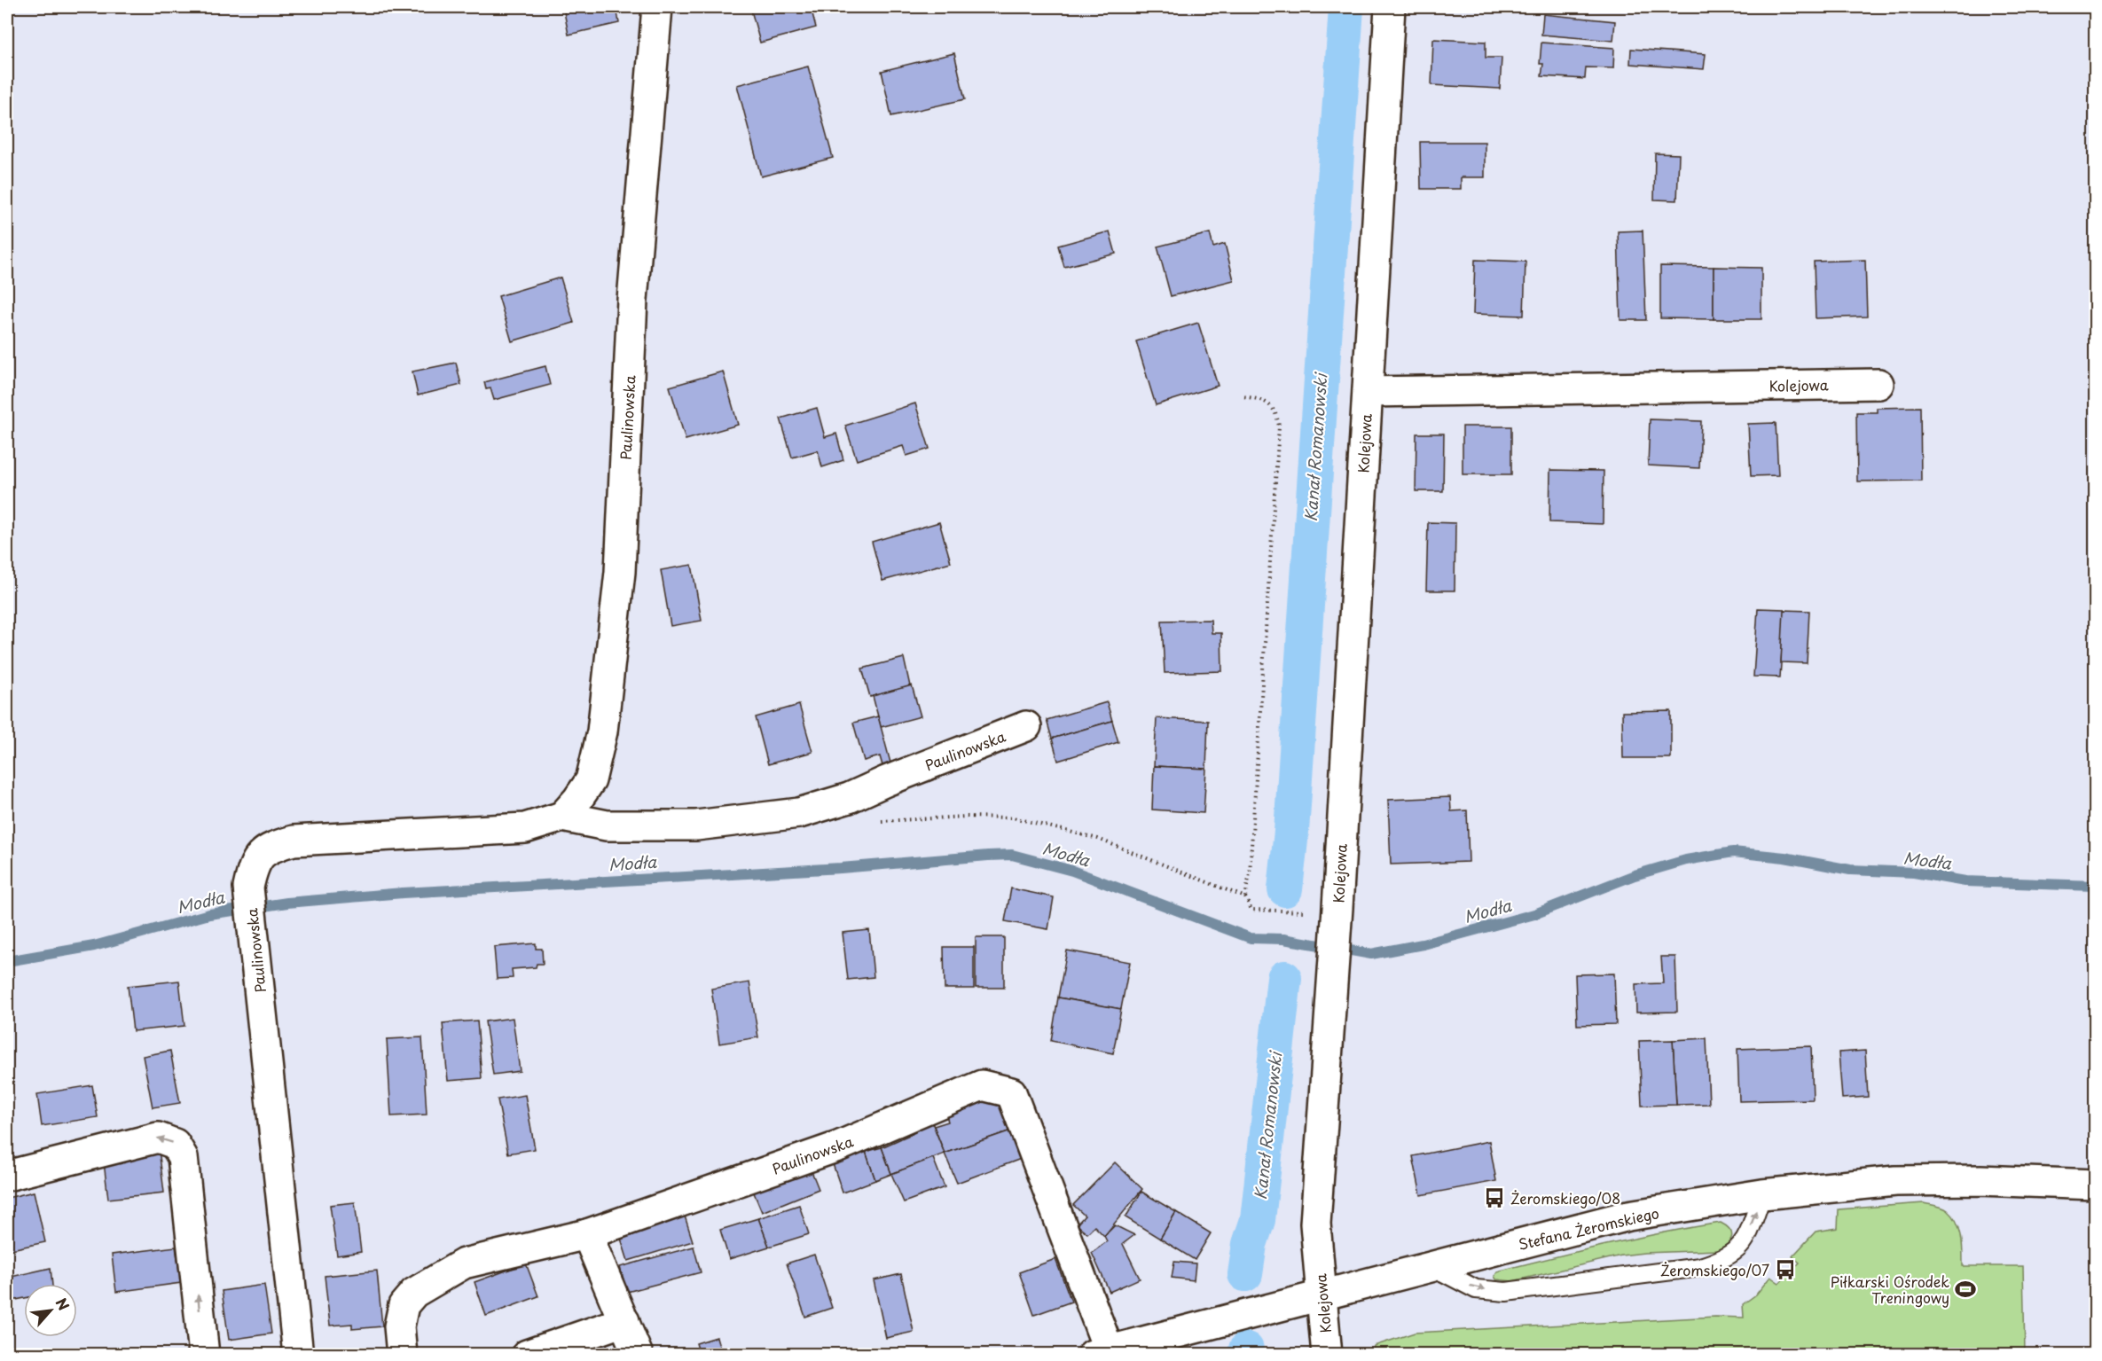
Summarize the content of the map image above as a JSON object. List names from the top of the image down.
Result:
{
  "streets": {
    "street": ["Kolejowa", "Paulinowska", "Stefana Żeromskiego"]
  },
  "crossings": [
    ["Kolejowa", "Stefana Żeromskiego"],
    ["Paulinowska", "Stefana Żeromskiego"]
  ],
  "water": ["Kanał Romanowski", "Modła"],
  "places": {
    "bus stop": ["Żeromskiego/08", "Żeromskiego/07"],
    "sports": ["Piłkarski Ośrodek Treningowy"]
  },
  "north": "top right"
}
